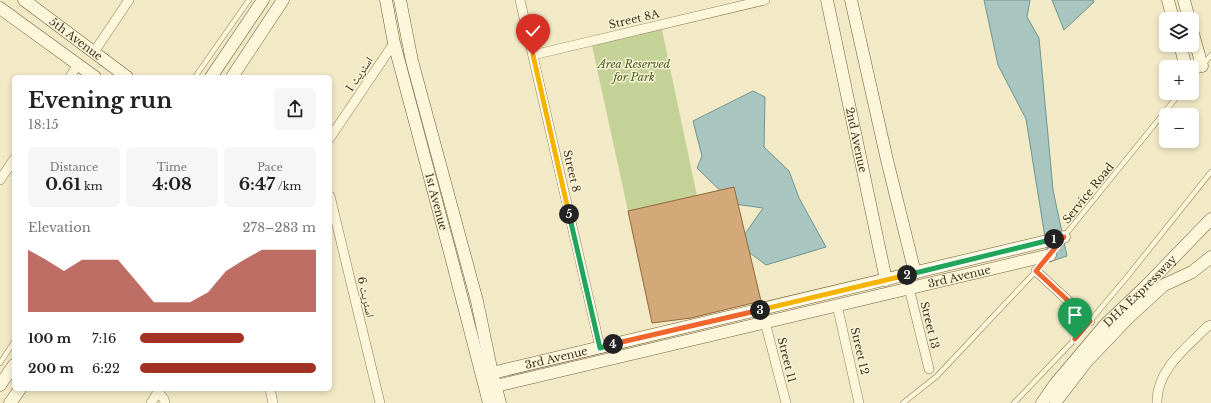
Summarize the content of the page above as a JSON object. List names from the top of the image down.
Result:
{
  "streets": {
    "main road": [
      "5th Avenue",
      "2nd Avenue",
      "1st Avenue",
      "3rd Avenue",
      "DHA Expressway"
    ],
    "street": [
      "Street 8A",
      "اسٹریٹ 1",
      "Street 8",
      "اسٹریٹ 6",
      "Street 13",
      "Street 12",
      "Street 11"
    ],
    "lane": ["Service Road"]
  },
  "crossings": [
    ["Street 8A", "Street 8"],
    ["اسٹریٹ 1", "1st Avenue"],
    ["2nd Avenue", "3rd Avenue"],
    ["Street 8", "3rd Avenue"],
    ["Service Road", "3rd Avenue"],
    ["3rd Avenue", "Street 13"],
    ["3rd Avenue", "Street 12"],
    ["3rd Avenue", "Street 11"]
  ],
  "parks": ["Area Reserved for Park"],
  "page": {
    "map_buttons": ["+", "−"],
    "heading": ["Evening run", "18:15"],
    "stats": [
      ["Distance", "0.61 km"],
      ["Time", "4:08"],
      ["Pace", "6:47 /km"]
    ],
    "pins": [
      "5",
      "1",
      "2",
      "3",
      "4"
    ],
    "chart": ["Elevation", "278–283 m"],
    "list": [
      {
        "name": "100 m",
        "note": "7:16"
      },
      {
        "name": "200 m",
        "note": "6:22"
      }
    ]
  }
}
